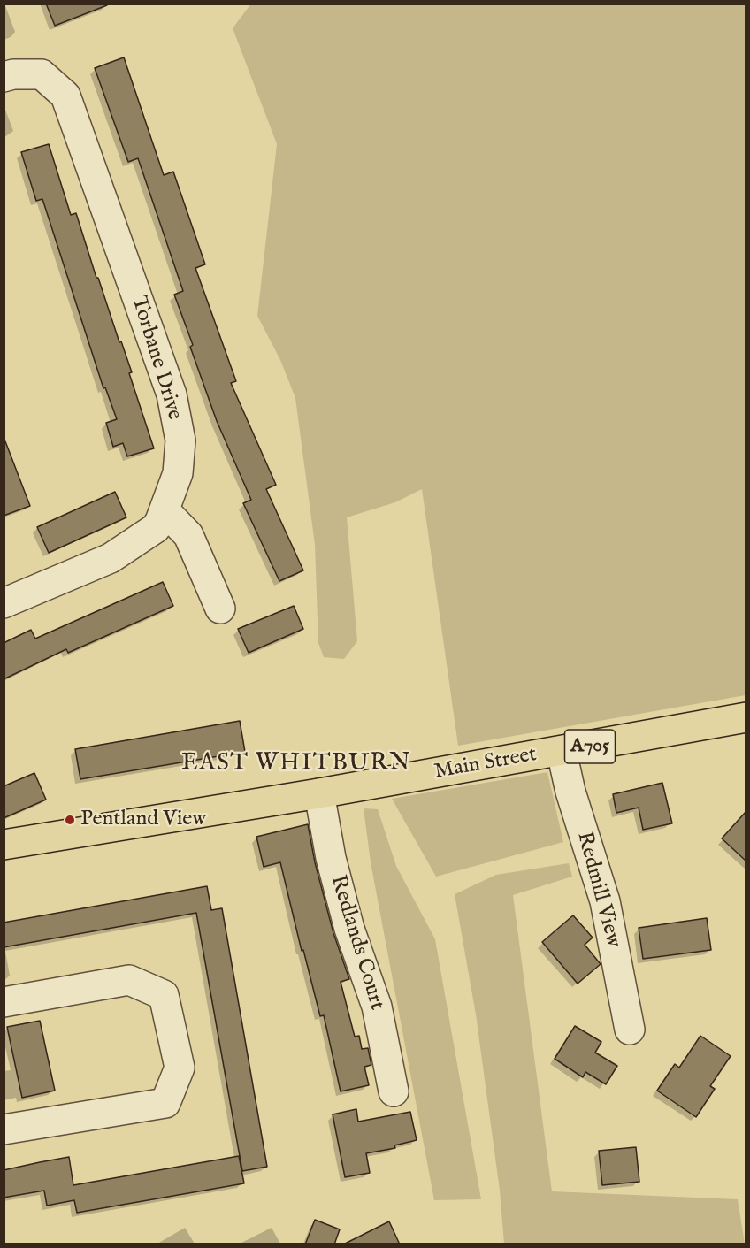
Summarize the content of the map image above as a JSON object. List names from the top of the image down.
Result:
{
  "streets": {
    "main road": ["A705", "Main Street"],
    "street": ["Torbane Drive", "Redmill View", "Redlands Court"]
  },
  "crossings": [
    ["Main Street", "Redmill View"],
    ["Main Street", "Redlands Court"]
  ],
  "districts": ["EAST WHITBURN"],
  "places": ["Pentland View"]
}
